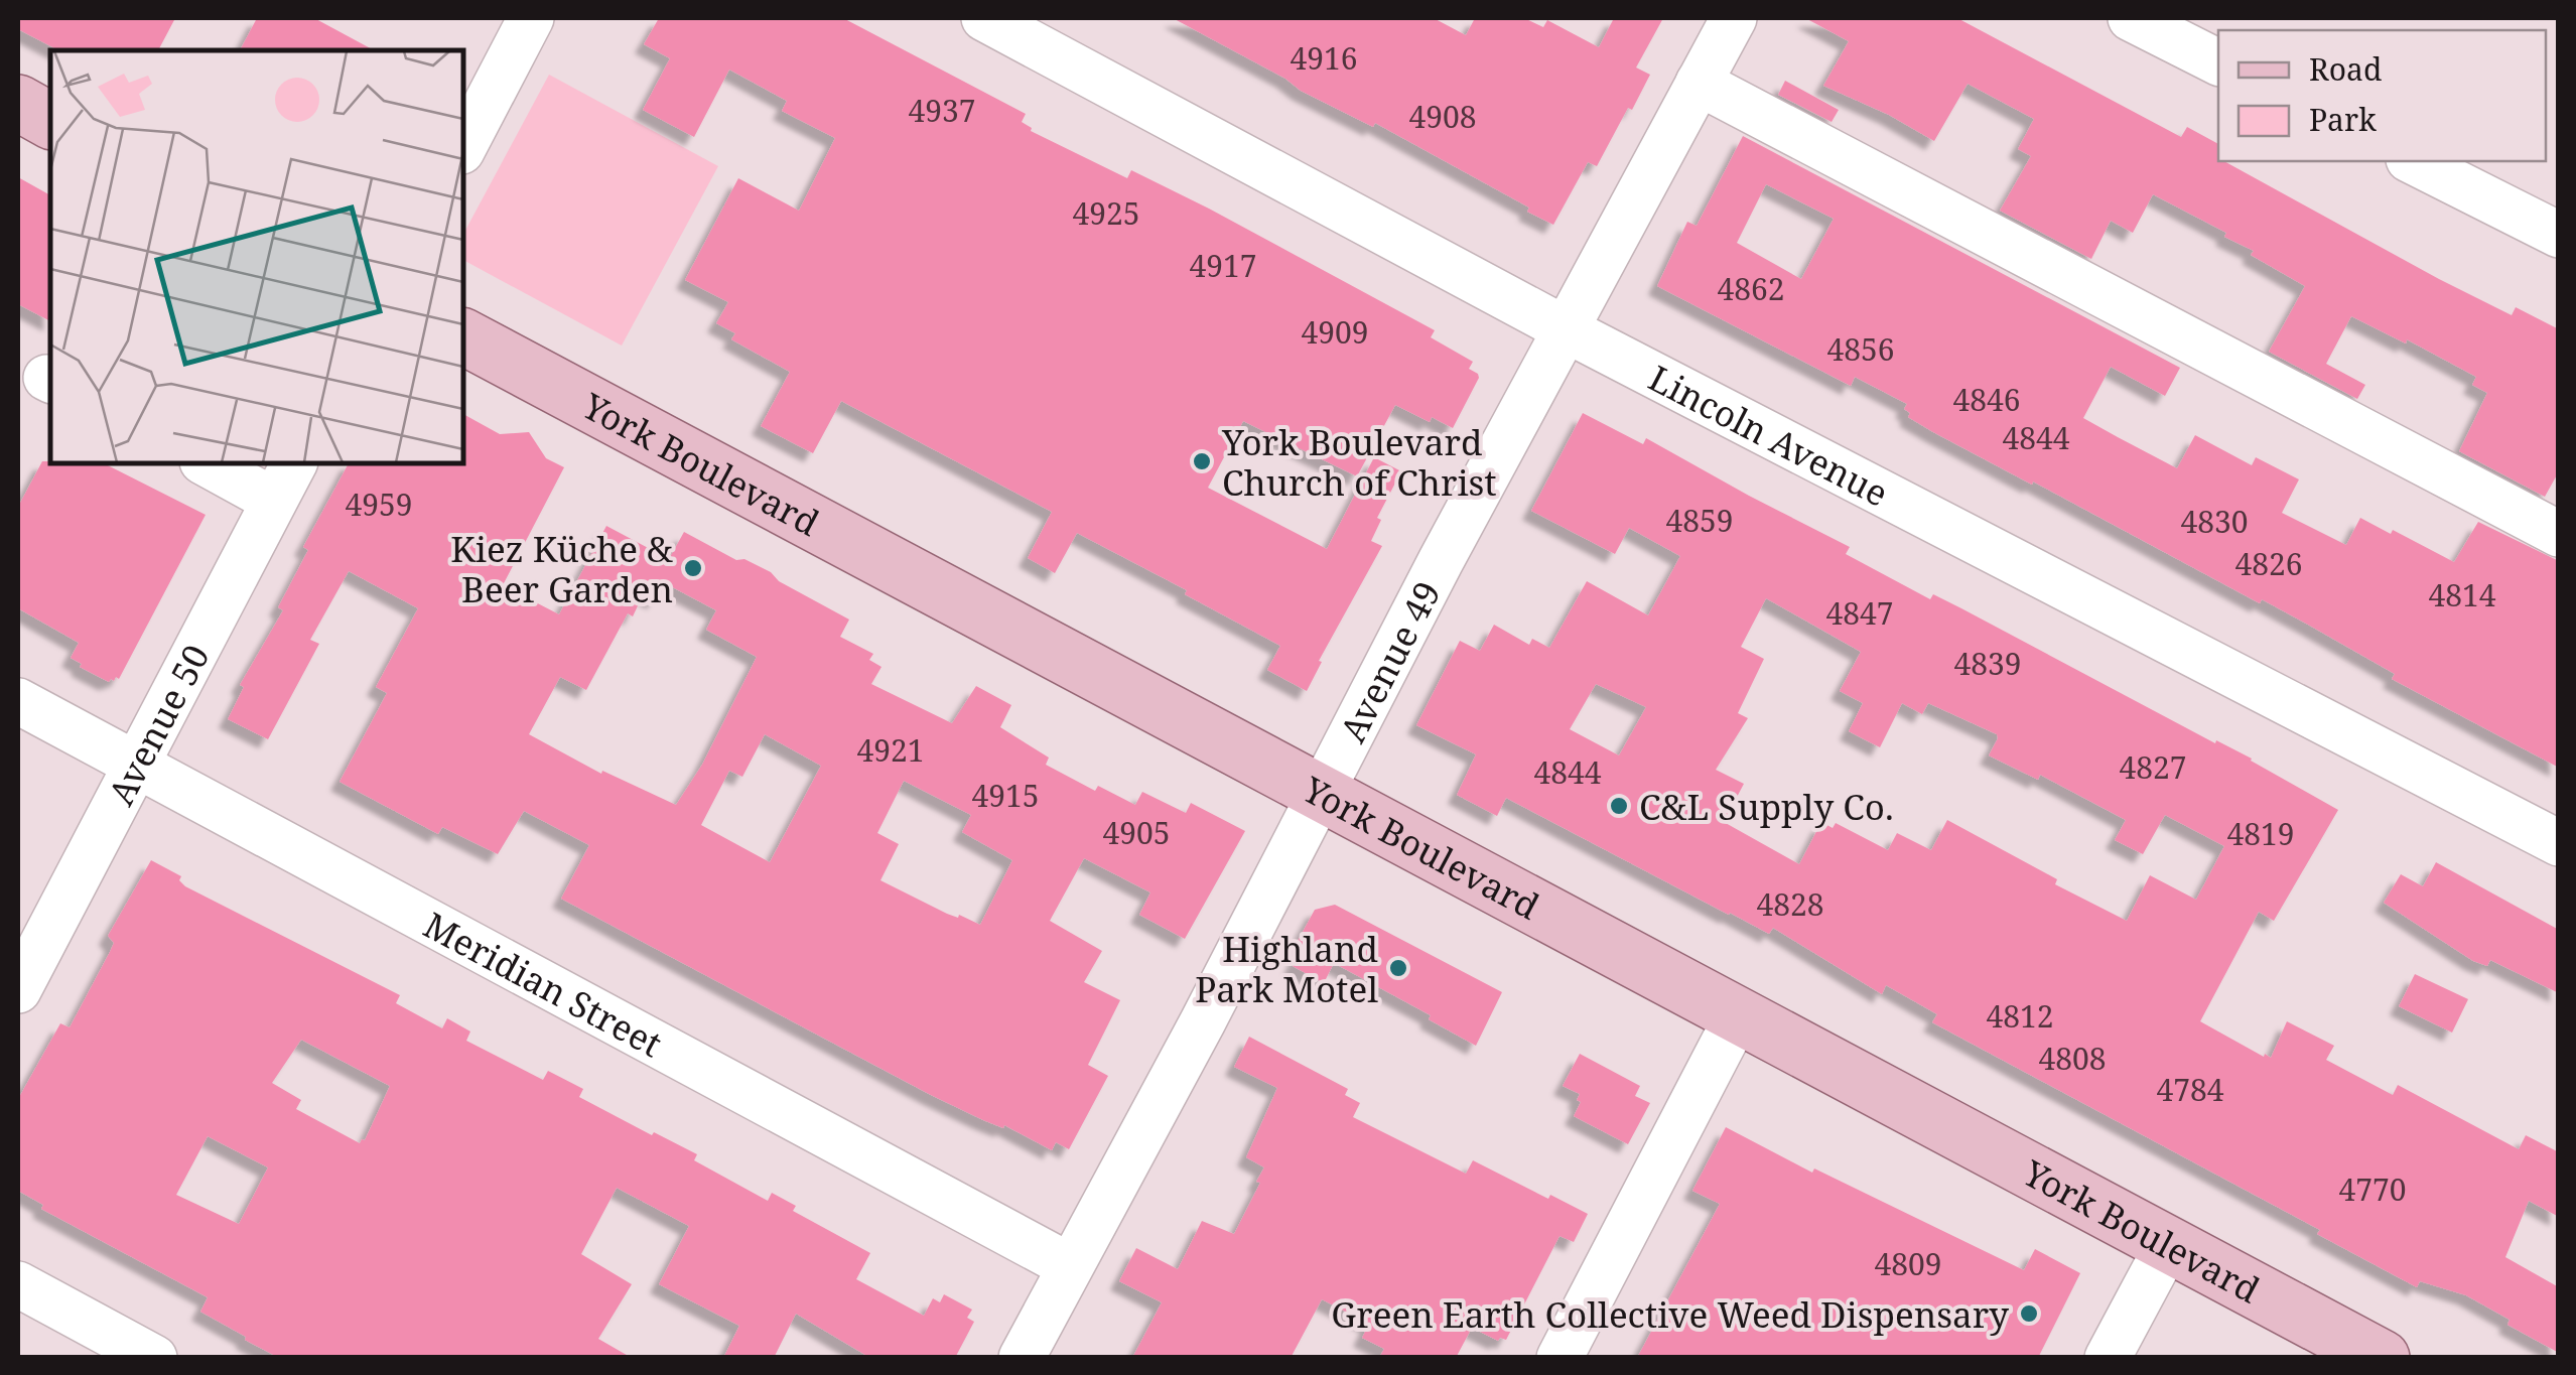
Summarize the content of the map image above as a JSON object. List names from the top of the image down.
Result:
{
  "streets": {
    "main road": ["York Boulevard"],
    "street": [
      "Lincoln Avenue",
      "Avenue 49",
      "Avenue 50",
      "Meridian Street"
    ]
  },
  "crossings": [
    ["Lincoln Avenue", "Avenue 49"],
    ["York Boulevard", "Avenue 49"],
    ["Avenue 49", "Meridian Street"],
    ["Avenue 50", "Meridian Street"]
  ],
  "places": [
    "York Boulevard Church of Christ",
    "Kiez Küche & Beer Garden",
    "C&L Supply Co.",
    "Highland Park Motel",
    "Green Earth Collective Weed Dispensary"
  ],
  "house_numbers": [
    "4916",
    "4937",
    "4908",
    "4925",
    "4917",
    "4862",
    "4909",
    "4856",
    "4846",
    "4844",
    "4959",
    "4859",
    "4830",
    "4826",
    "4814",
    "4847",
    "4839",
    "4921",
    "4827",
    "4844",
    "4915",
    "4905",
    "4819",
    "4828",
    "4812",
    "4808",
    "4784",
    "4770",
    "4809"
  ],
  "legend": ["Road", "Park"]
}
